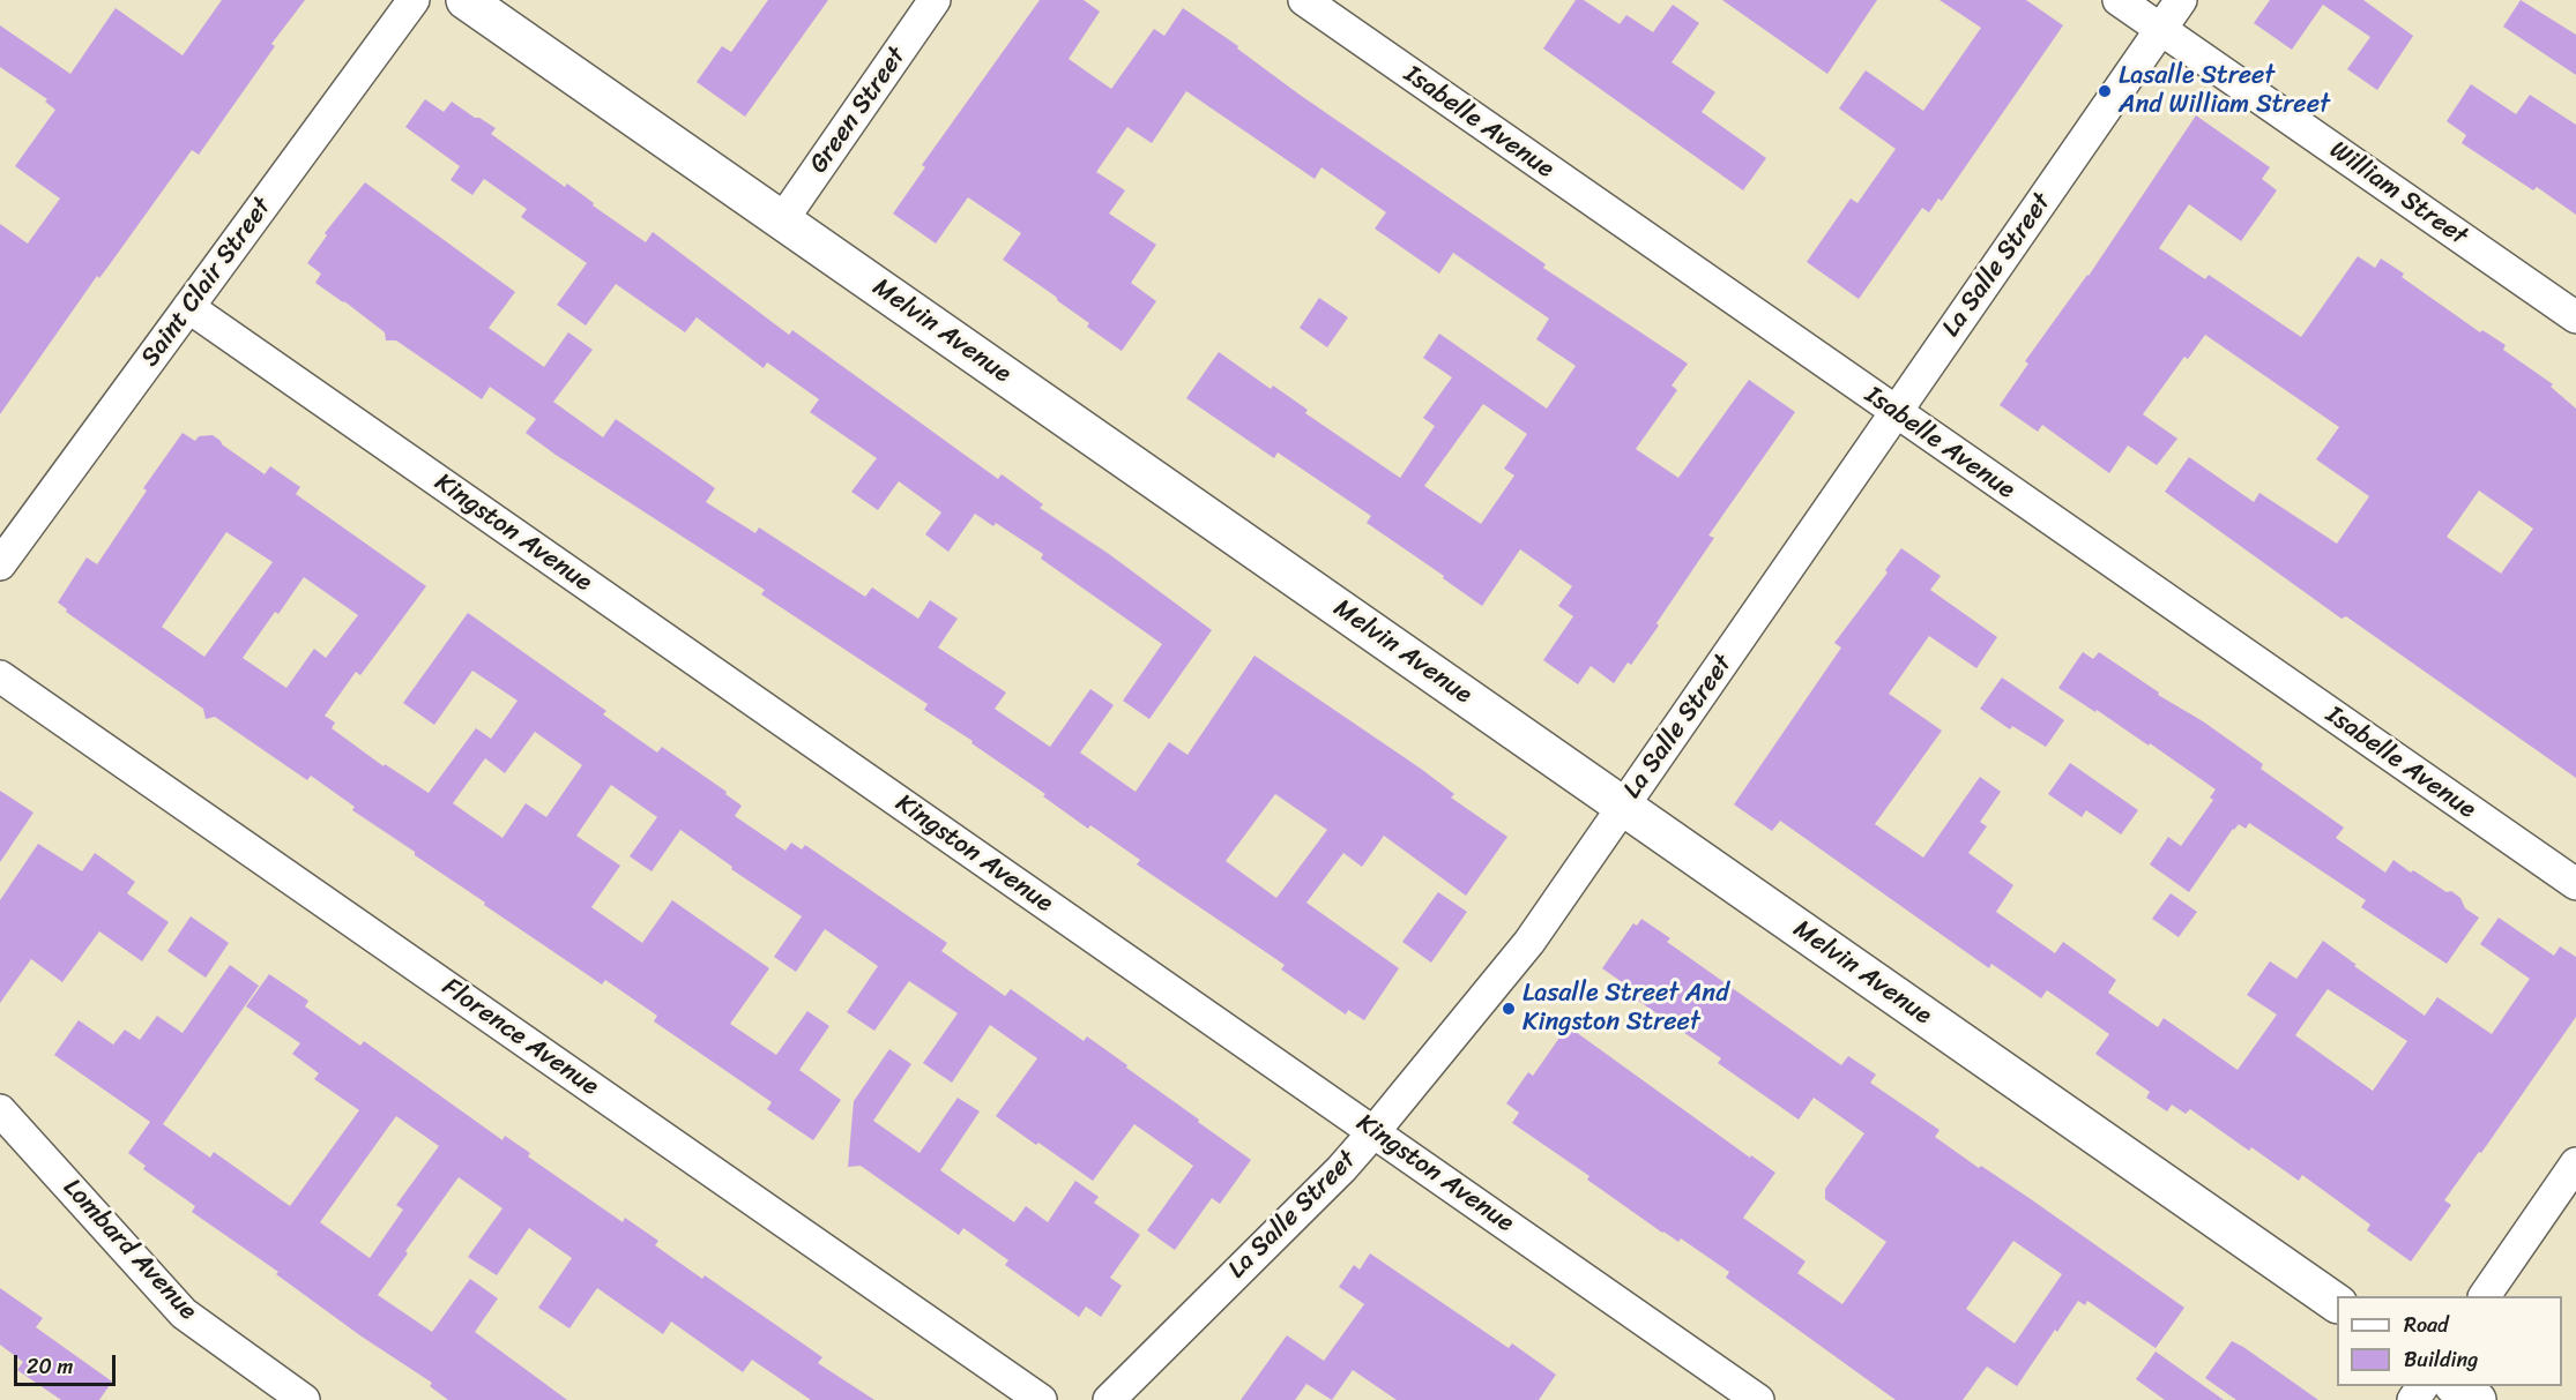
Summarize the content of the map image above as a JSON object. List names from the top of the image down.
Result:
{
  "streets": {
    "street": [
      "Green Street",
      "Isabelle Avenue",
      "William Street",
      "La Salle Street",
      "Saint Clair Street",
      "Melvin Avenue",
      "Kingston Avenue",
      "Florence Avenue",
      "Lombard Avenue"
    ]
  },
  "crossings": [
    ["Green Street", "Melvin Avenue"],
    ["Isabelle Avenue", "La Salle Street"],
    ["William Street", "La Salle Street"],
    ["La Salle Street", "Melvin Avenue"],
    ["La Salle Street", "Kingston Avenue"],
    ["Saint Clair Street", "Kingston Avenue"]
  ],
  "places": ["Lasalle Street And William Street", "Lasalle Street And Kingston Street"],
  "legend": ["Road", "Building"],
  "scale_bar": "20 m"
}
